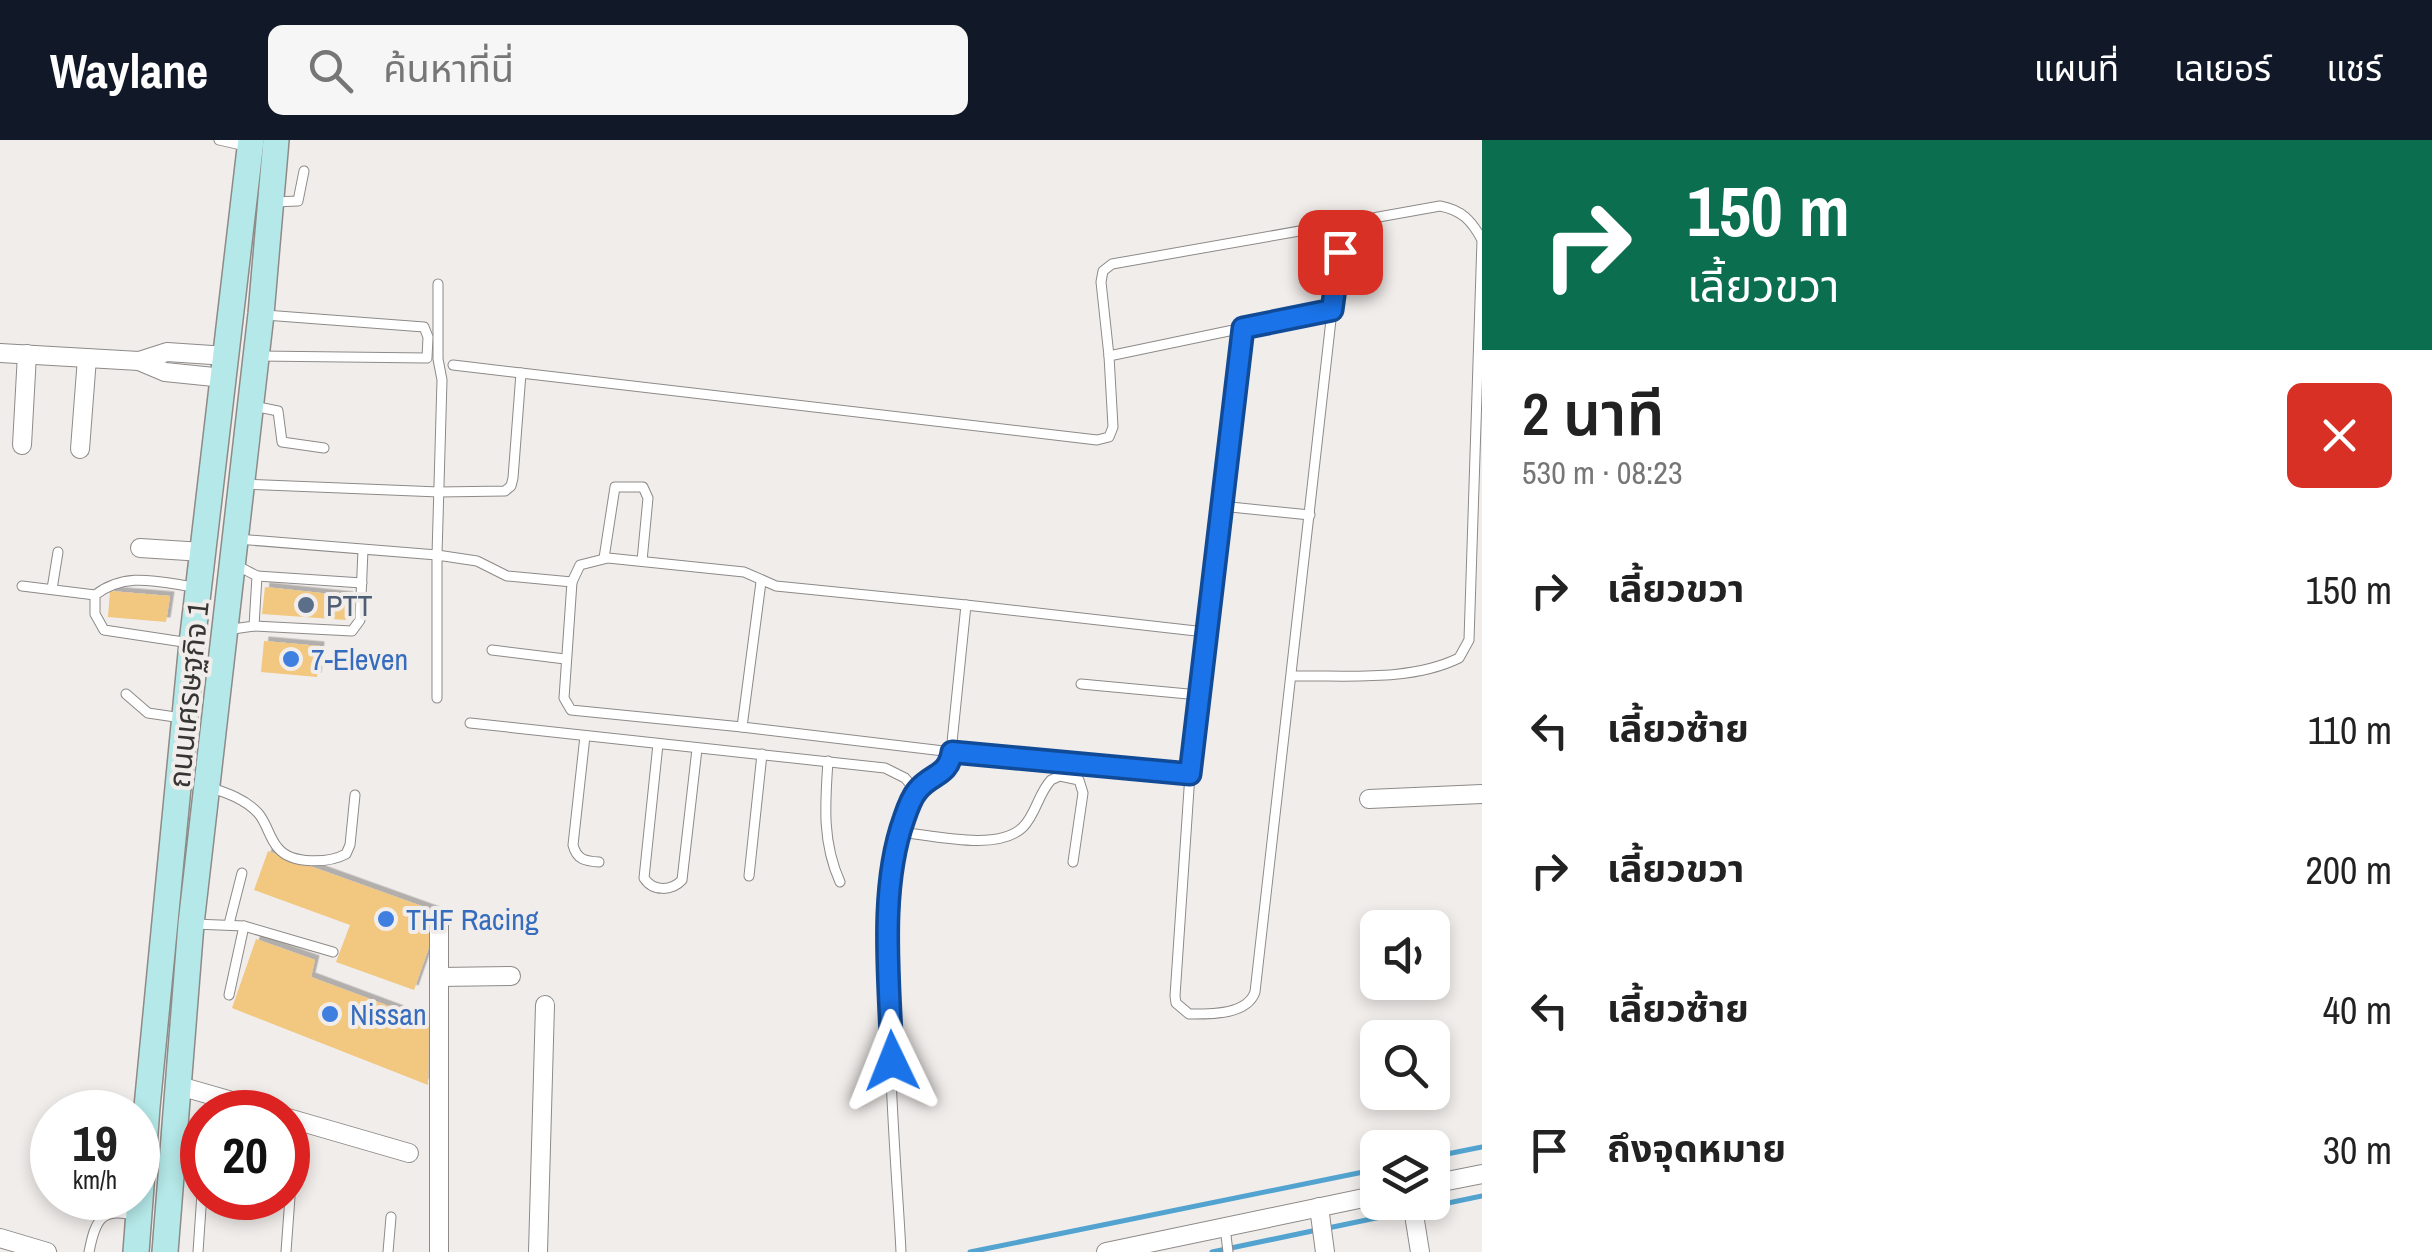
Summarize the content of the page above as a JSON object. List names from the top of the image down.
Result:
{
  "streets": {
    "main road": ["ถนนเศรษฐกิจ 1"]
  },
  "places": [
    "PTT",
    "7-Eleven",
    "THF Racing",
    "Nissan"
  ],
  "page": {
    "header": "Waylane",
    "search": "ค้นหาที่นี่",
    "nav": ["แผนที่", "เลเยอร์", "แชร์"],
    "turn": ["150 m", "เลี้ยวขวา"],
    "heading": ["2 นาที", "530 m · 08:23"],
    "list": [
      {
        "name": "เลี้ยวขวา",
        "value": "150 m"
      },
      {
        "name": "เลี้ยวซ้าย",
        "value": "110 m"
      },
      {
        "name": "เลี้ยวขวา",
        "value": "200 m"
      },
      {
        "name": "เลี้ยวซ้าย",
        "value": "40 m"
      },
      {
        "name": "ถึงจุดหมาย",
        "value": "30 m"
      }
    ],
    "speed": "19 km/h",
    "limit": "20"
  }
}
